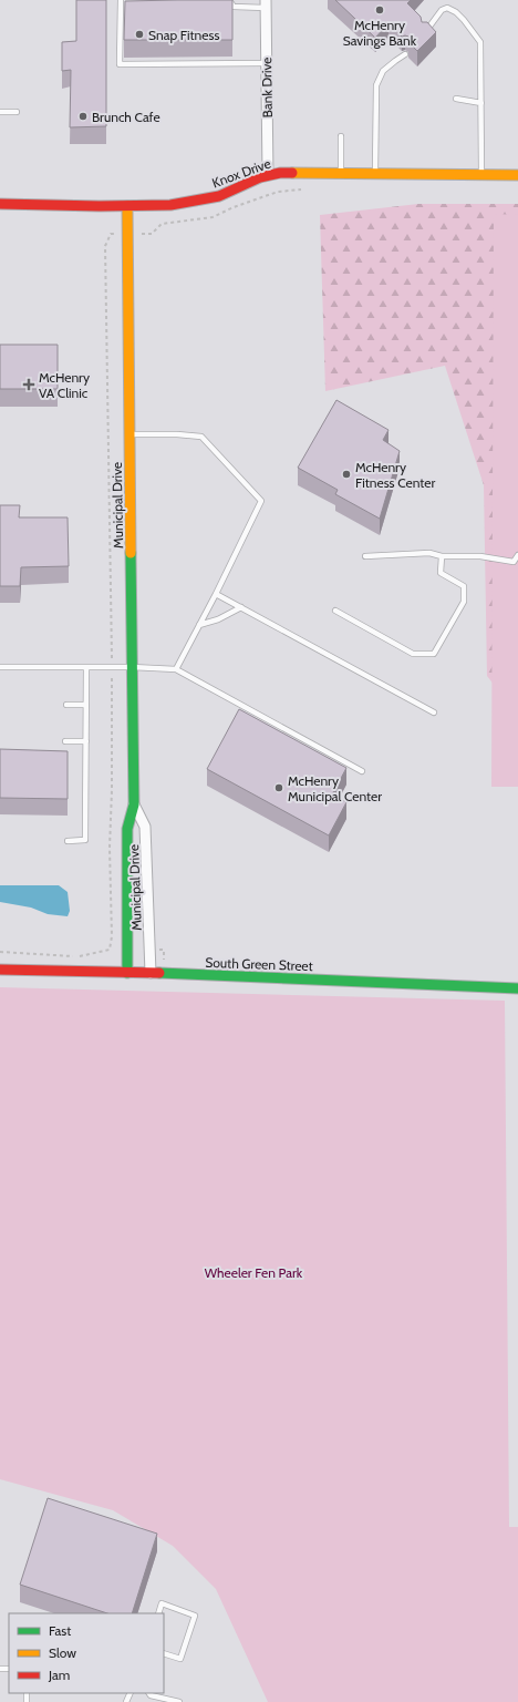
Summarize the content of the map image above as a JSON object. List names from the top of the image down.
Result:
{
  "streets": {
    "street": [
      "Bank Drive",
      "Knox Drive",
      "Municipal Drive",
      "South Green Street"
    ]
  },
  "crossings": [
    ["Bank Drive", "Knox Drive"],
    ["Knox Drive", "Municipal Drive"],
    ["Municipal Drive", "South Green Street"]
  ],
  "parks": ["Wheeler Fen Park"],
  "places": {
    "other": [
      "McHenry Savings Bank",
      "Snap Fitness",
      "Brunch Cafe",
      "McHenry Fitness Center",
      "McHenry Municipal Center"
    ],
    "health": ["McHenry VA Clinic"]
  },
  "legend": ["Fast", "Slow", "Jam"]
}
